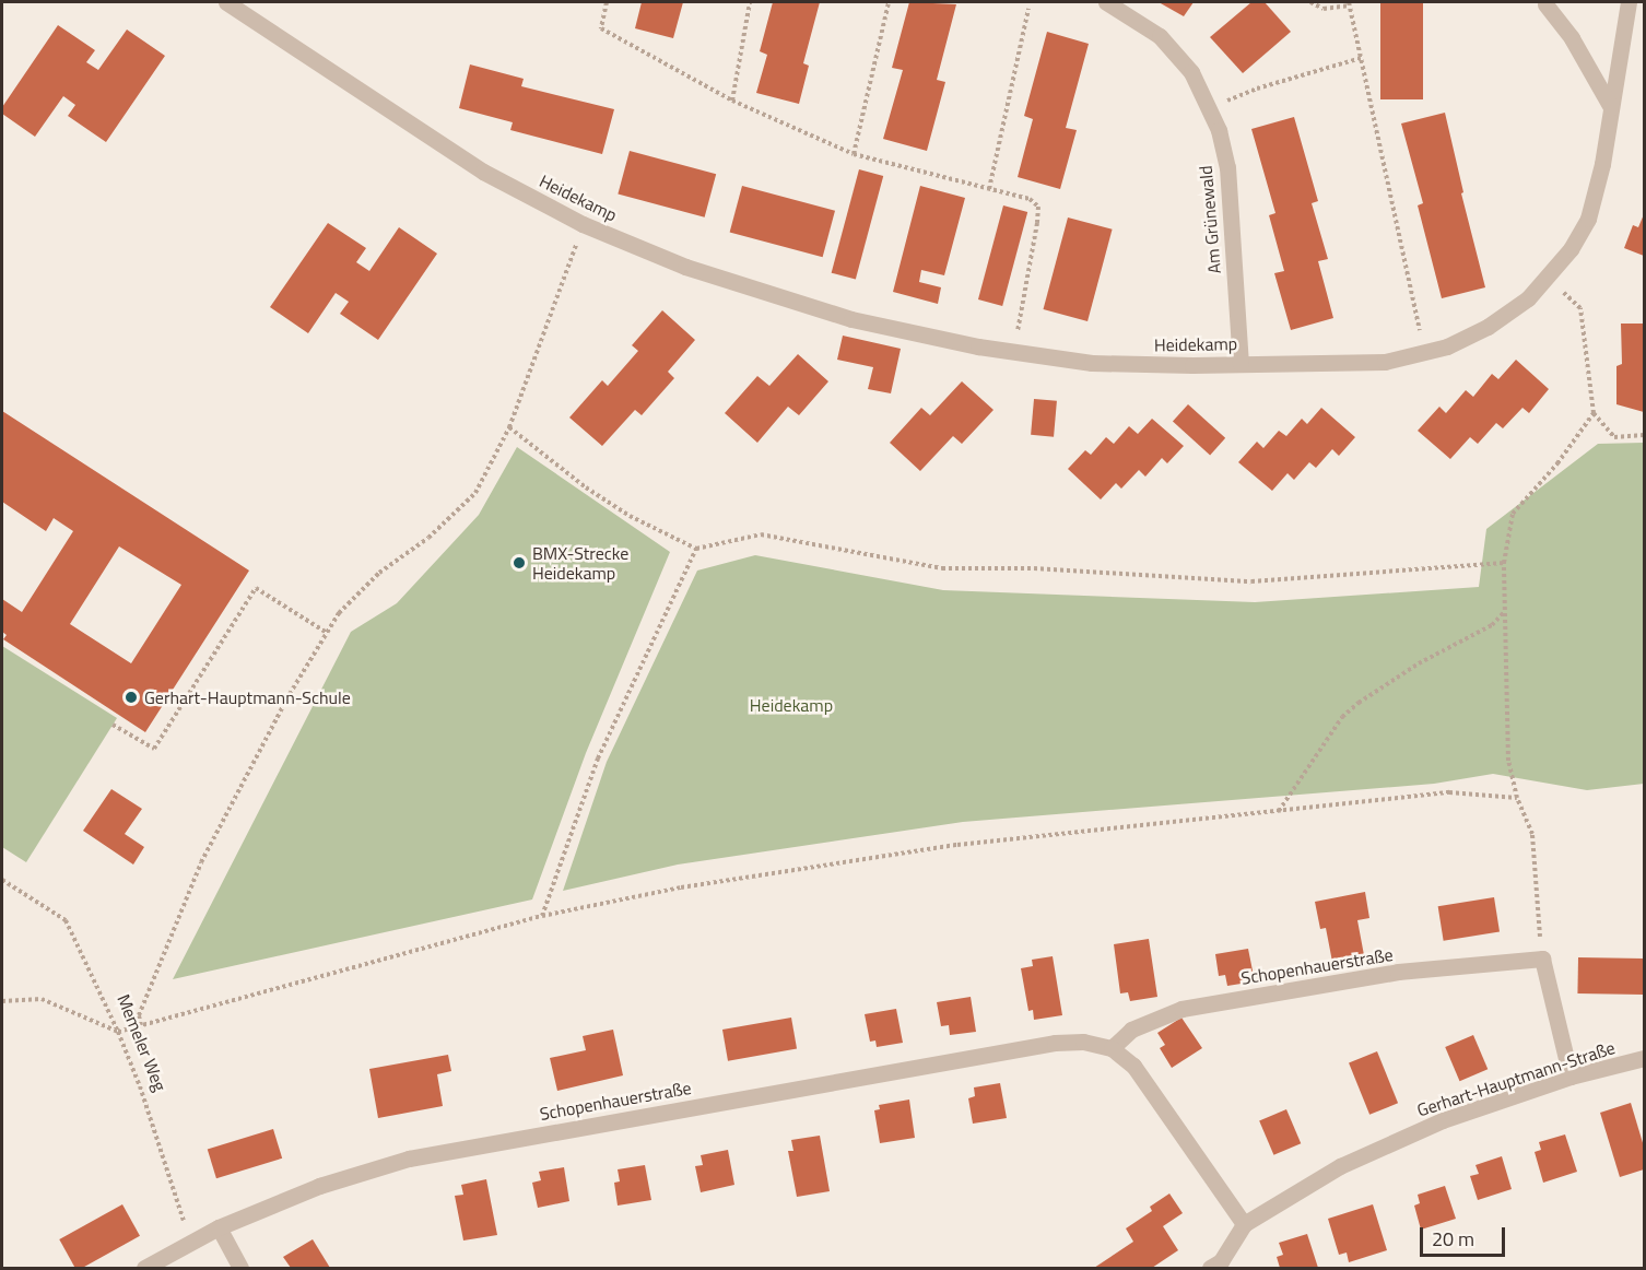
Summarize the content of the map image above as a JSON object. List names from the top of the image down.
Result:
{
  "streets": {
    "street": [
      "Heidekamp",
      "Am Grünewald",
      "Schopenhauerstraße",
      "Gerhart-Hauptmann-Straße"
    ],
    "path": ["Memeler Weg"]
  },
  "crossings": [
    ["Heidekamp", "Am Grünewald"],
    ["Schopenhauerstraße", "Memeler Weg"],
    ["Schopenhauerstraße", "Gerhart-Hauptmann-Straße"]
  ],
  "parks": ["Heidekamp"],
  "places": ["BMX-Strecke Heidekamp", "Gerhart-Hauptmann-Schule"],
  "scale_bar": "20 m"
}
